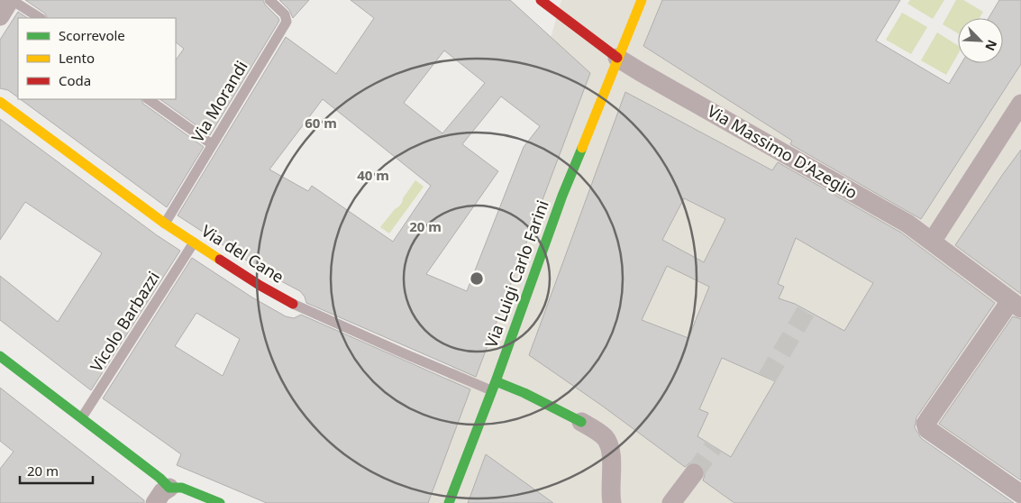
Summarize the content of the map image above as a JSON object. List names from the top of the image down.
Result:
{
  "streets": {
    "street": ["Via Massimo D'Azeglio", "Via del Cane", "Via Luigi Carlo Farini"],
    "lane": ["Via Morandi", "Vicolo Barbazzi"]
  },
  "crossings": [
    ["Via Morandi", "Via del Cane"],
    ["Via Massimo D'Azeglio", "Via Luigi Carlo Farini"],
    ["Via del Cane", "Via Luigi Carlo Farini"],
    ["Via del Cane", "Vicolo Barbazzi"]
  ],
  "legend": ["Scorrevole", "Lento", "Coda"],
  "scale_bar": "20 m",
  "north": "bottom right",
  "rings": ["60 m", "40 m", "20 m"]
}
